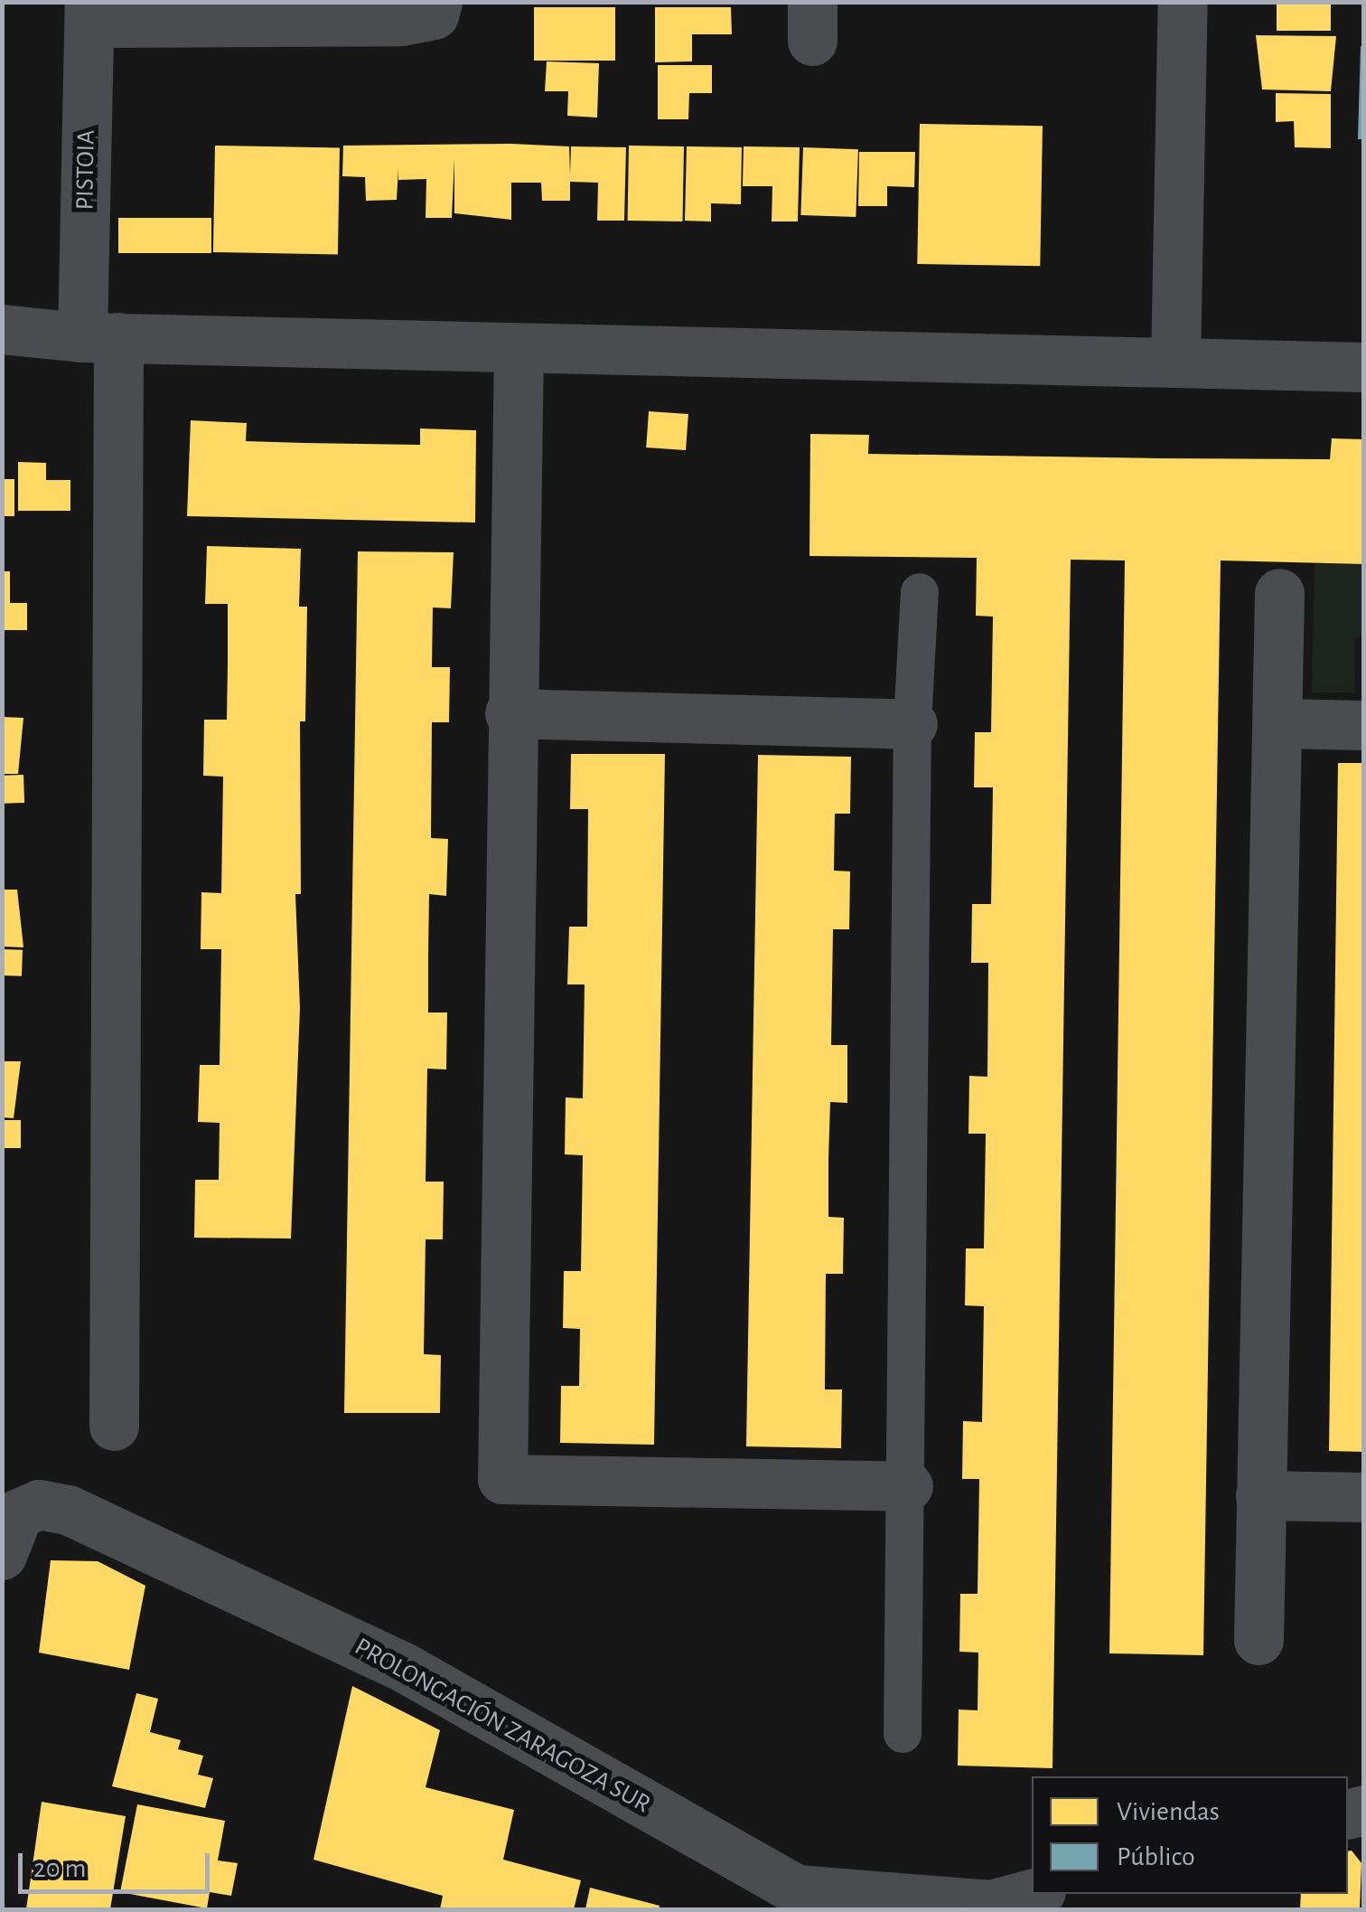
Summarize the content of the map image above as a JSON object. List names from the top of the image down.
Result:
{
  "streets": {
    "street": ["PISTOIA", "PROLONGACIÓN ZARAGOZA SUR"]
  },
  "legend": ["Viviendas", "Público"],
  "scale_bar": "20 m"
}
